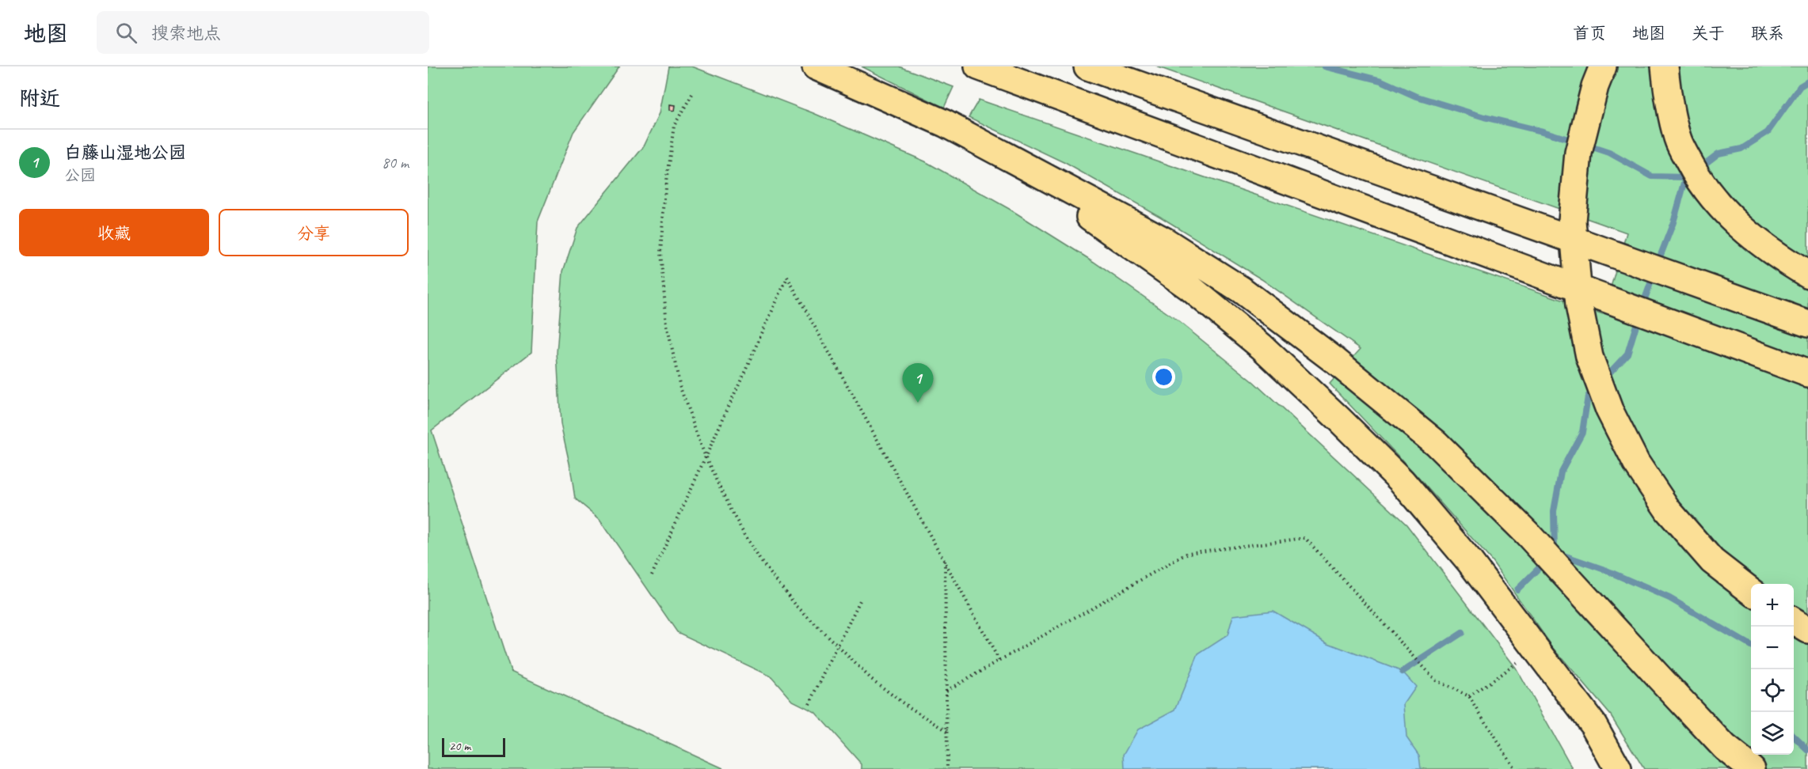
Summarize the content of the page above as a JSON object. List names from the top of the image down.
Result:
{
  "scale_bar": "20 m",
  "page": {
    "header": "地图",
    "search": "搜索地点",
    "nav": [
      "首页",
      "地图",
      "关于",
      "联系"
    ],
    "heading": "附近",
    "list": [
      {
        "mark": "1",
        "name": "白藤山湿地公园",
        "note": "公园",
        "value": "80 m"
      }
    ],
    "buttons": ["收藏", "分享"],
    "pins": "1",
    "map_buttons": ["+", "−"],
    "scale": "20 m"
  }
}
